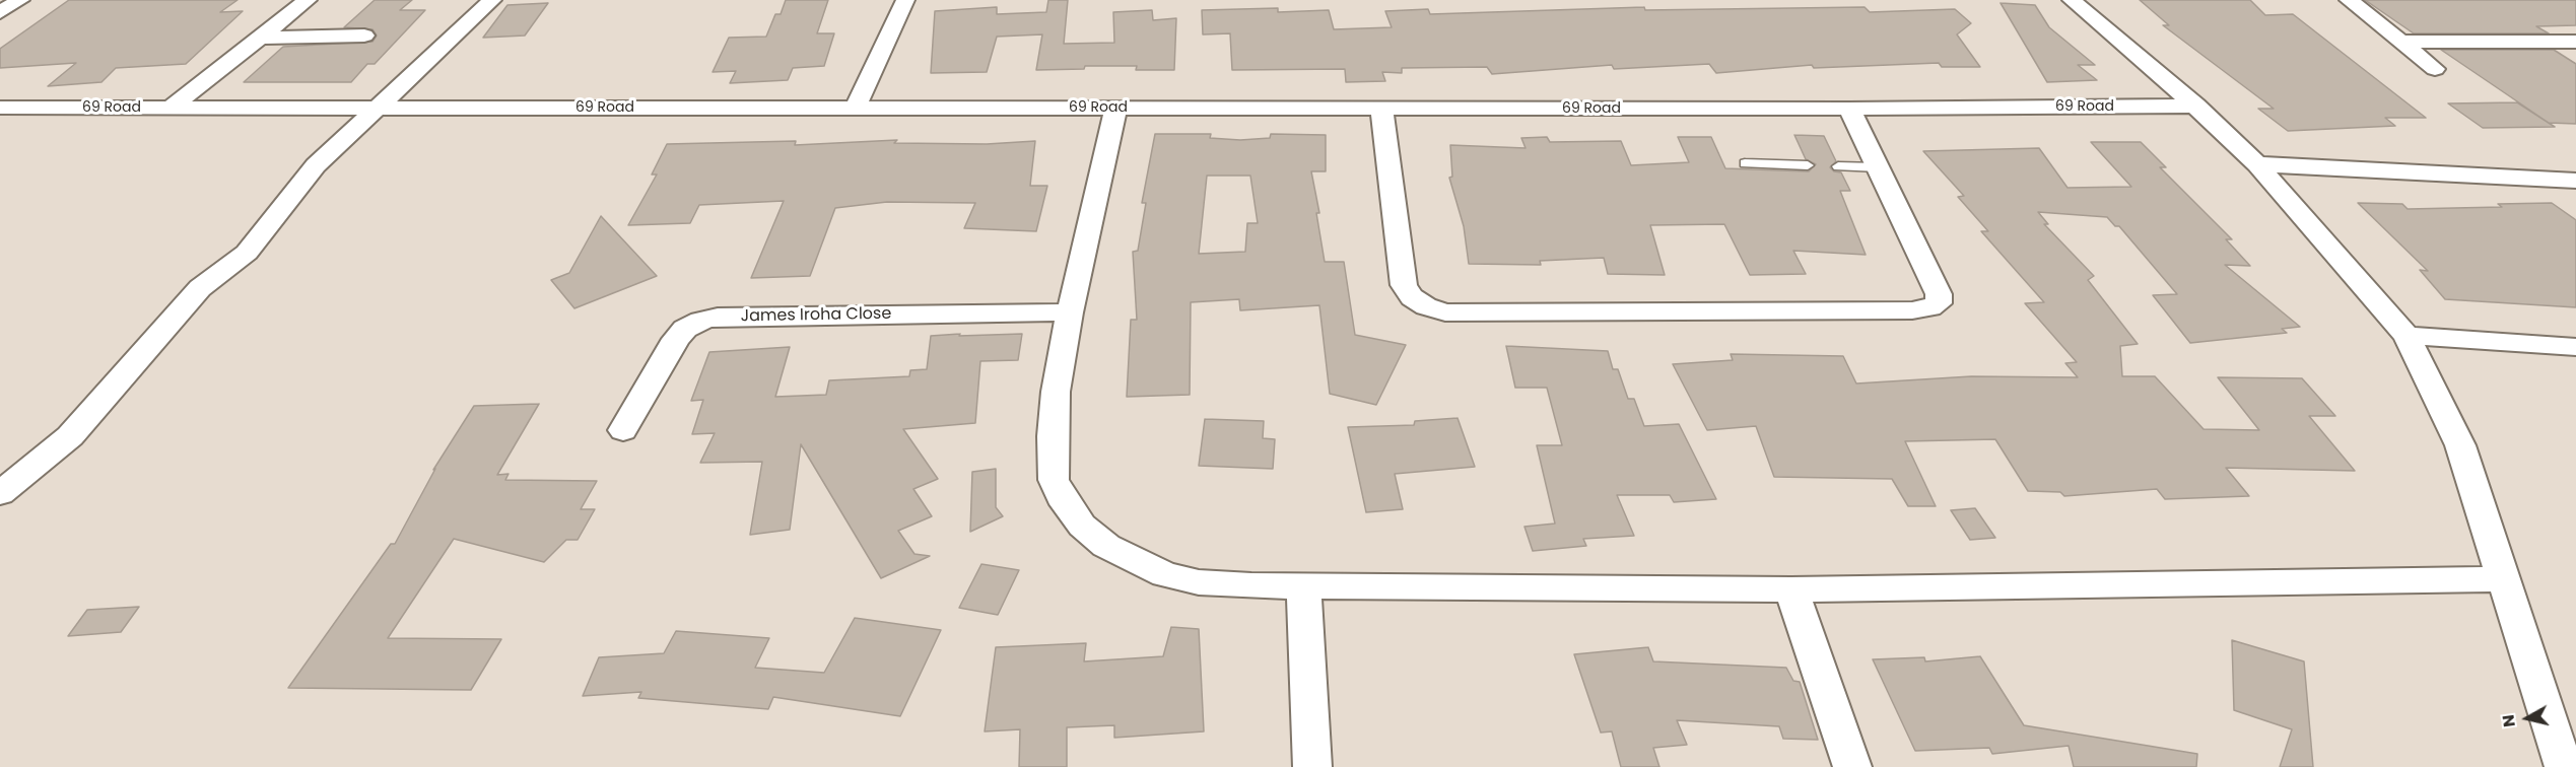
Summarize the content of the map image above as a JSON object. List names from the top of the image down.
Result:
{
  "streets": {
    "street": ["69 Road", "James Iroha Close"]
  },
  "north": "left"
}
